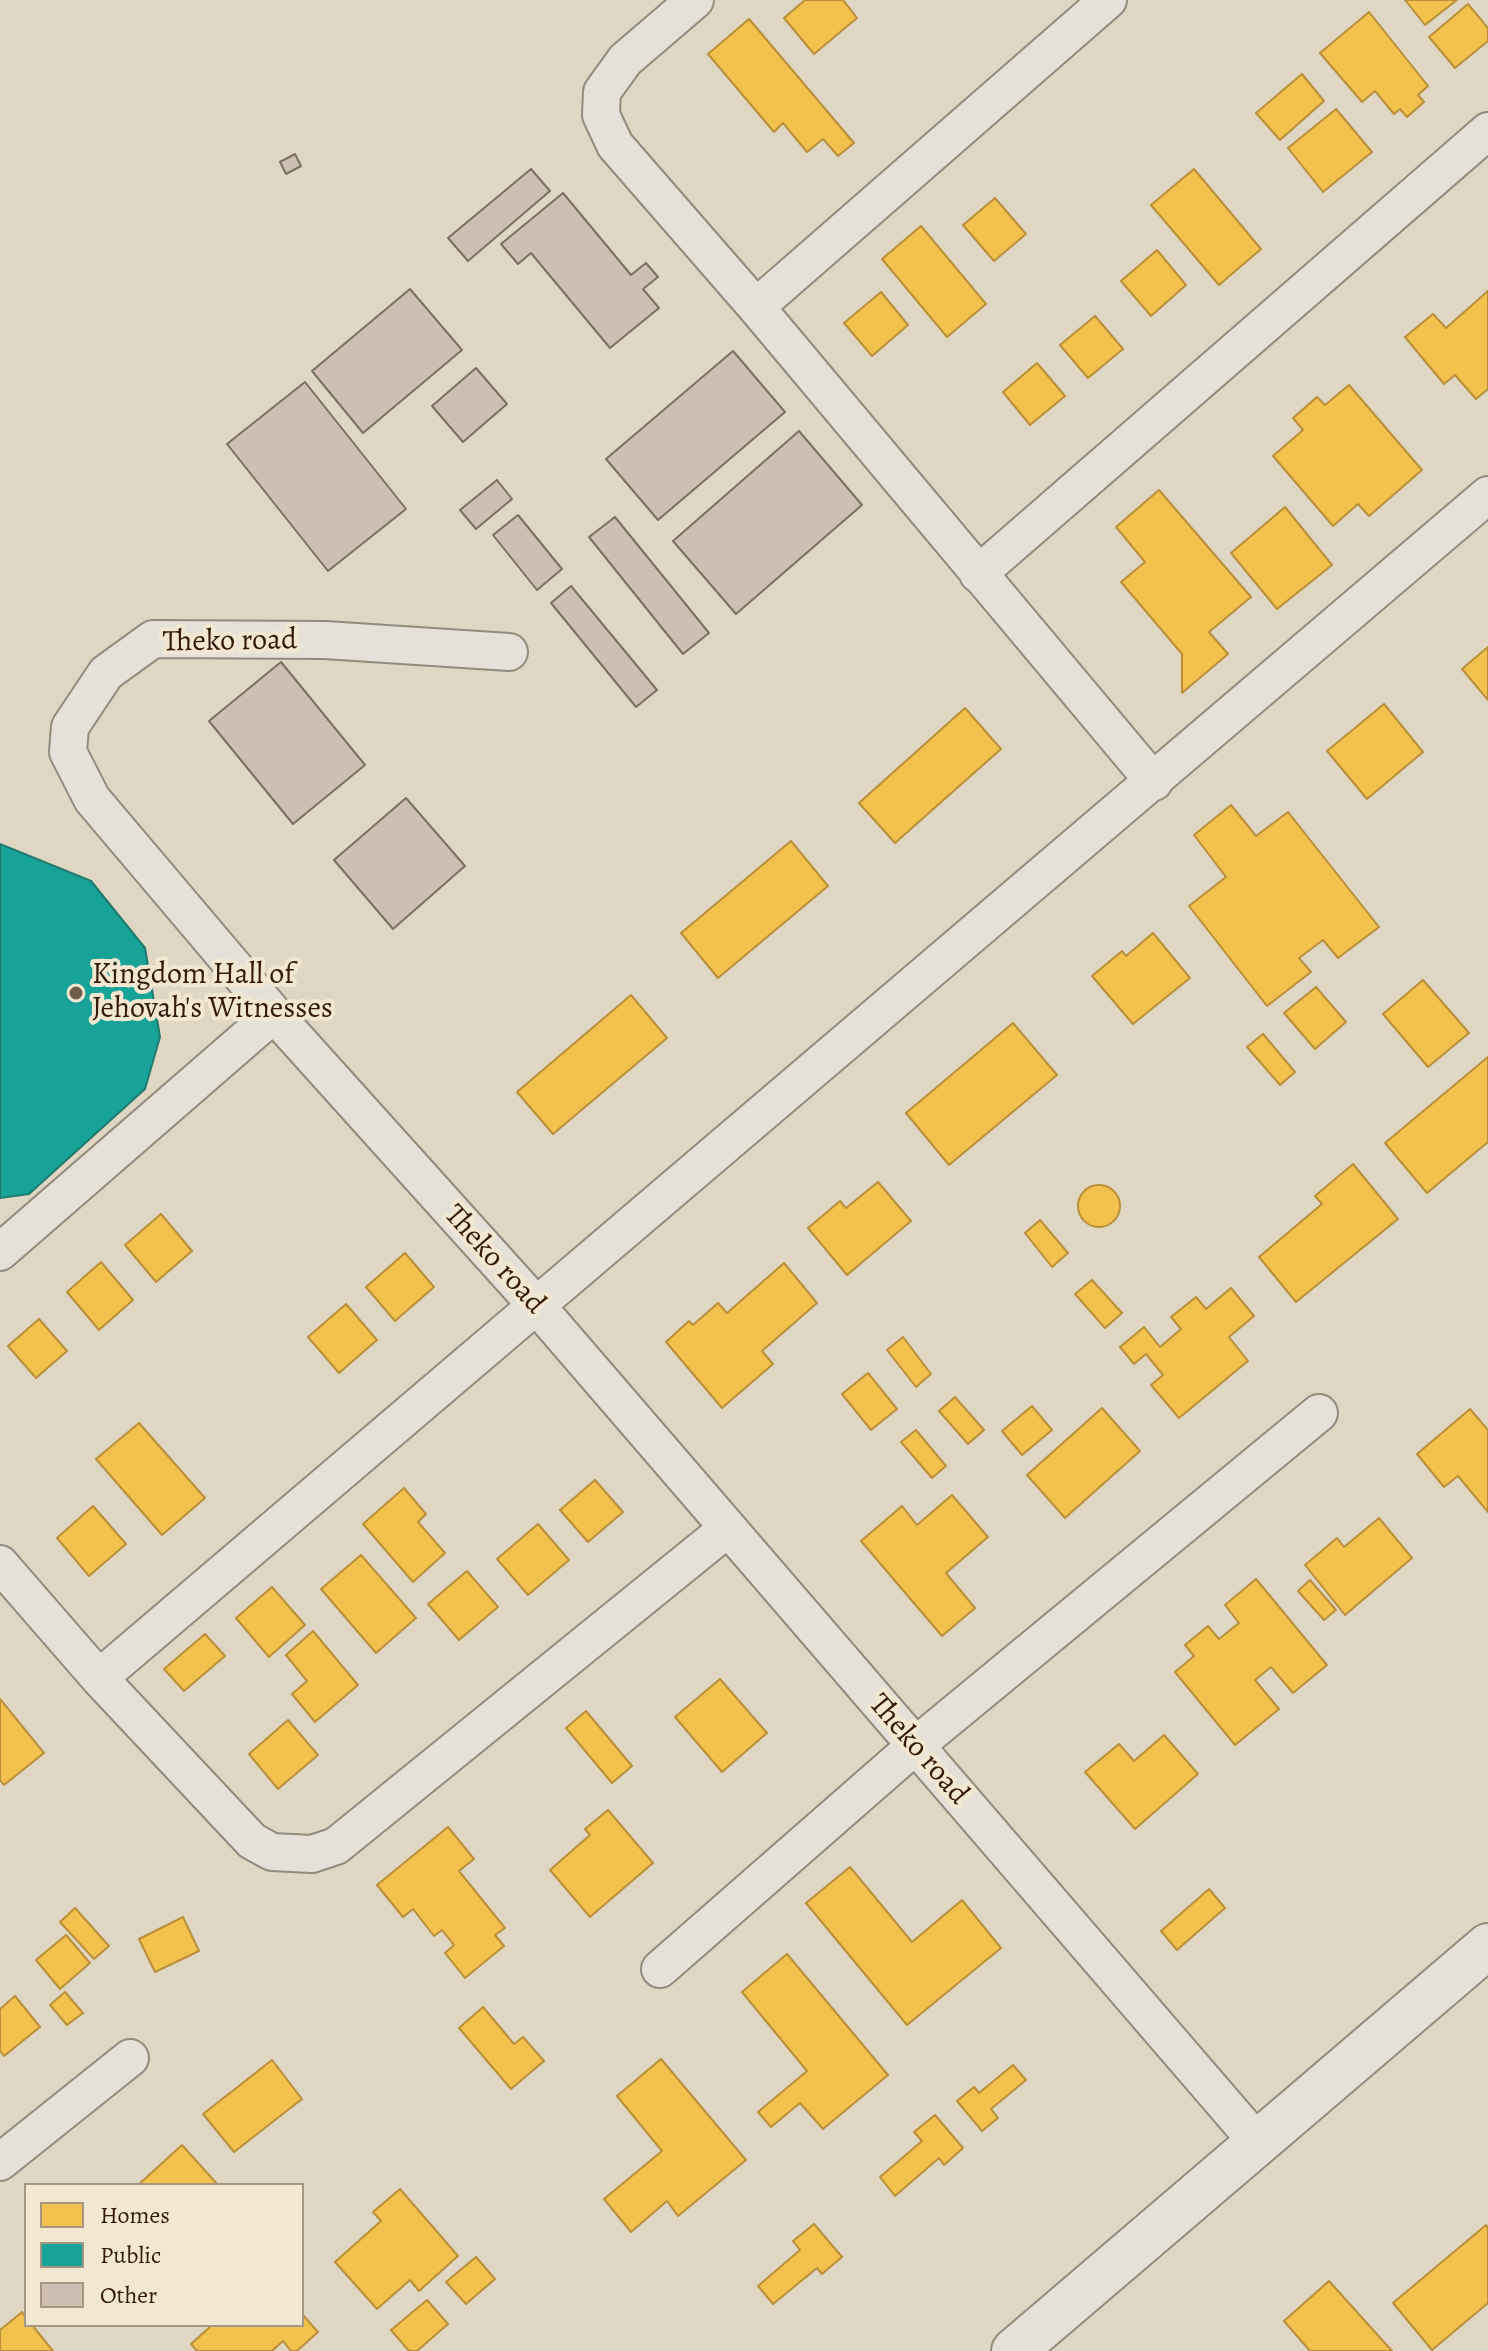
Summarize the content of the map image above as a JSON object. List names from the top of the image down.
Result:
{
  "streets": {
    "street": ["Theko road"]
  },
  "places": ["Kingdom Hall of Jehovah's Witnesses"],
  "legend": ["Homes", "Public", "Other"]
}
